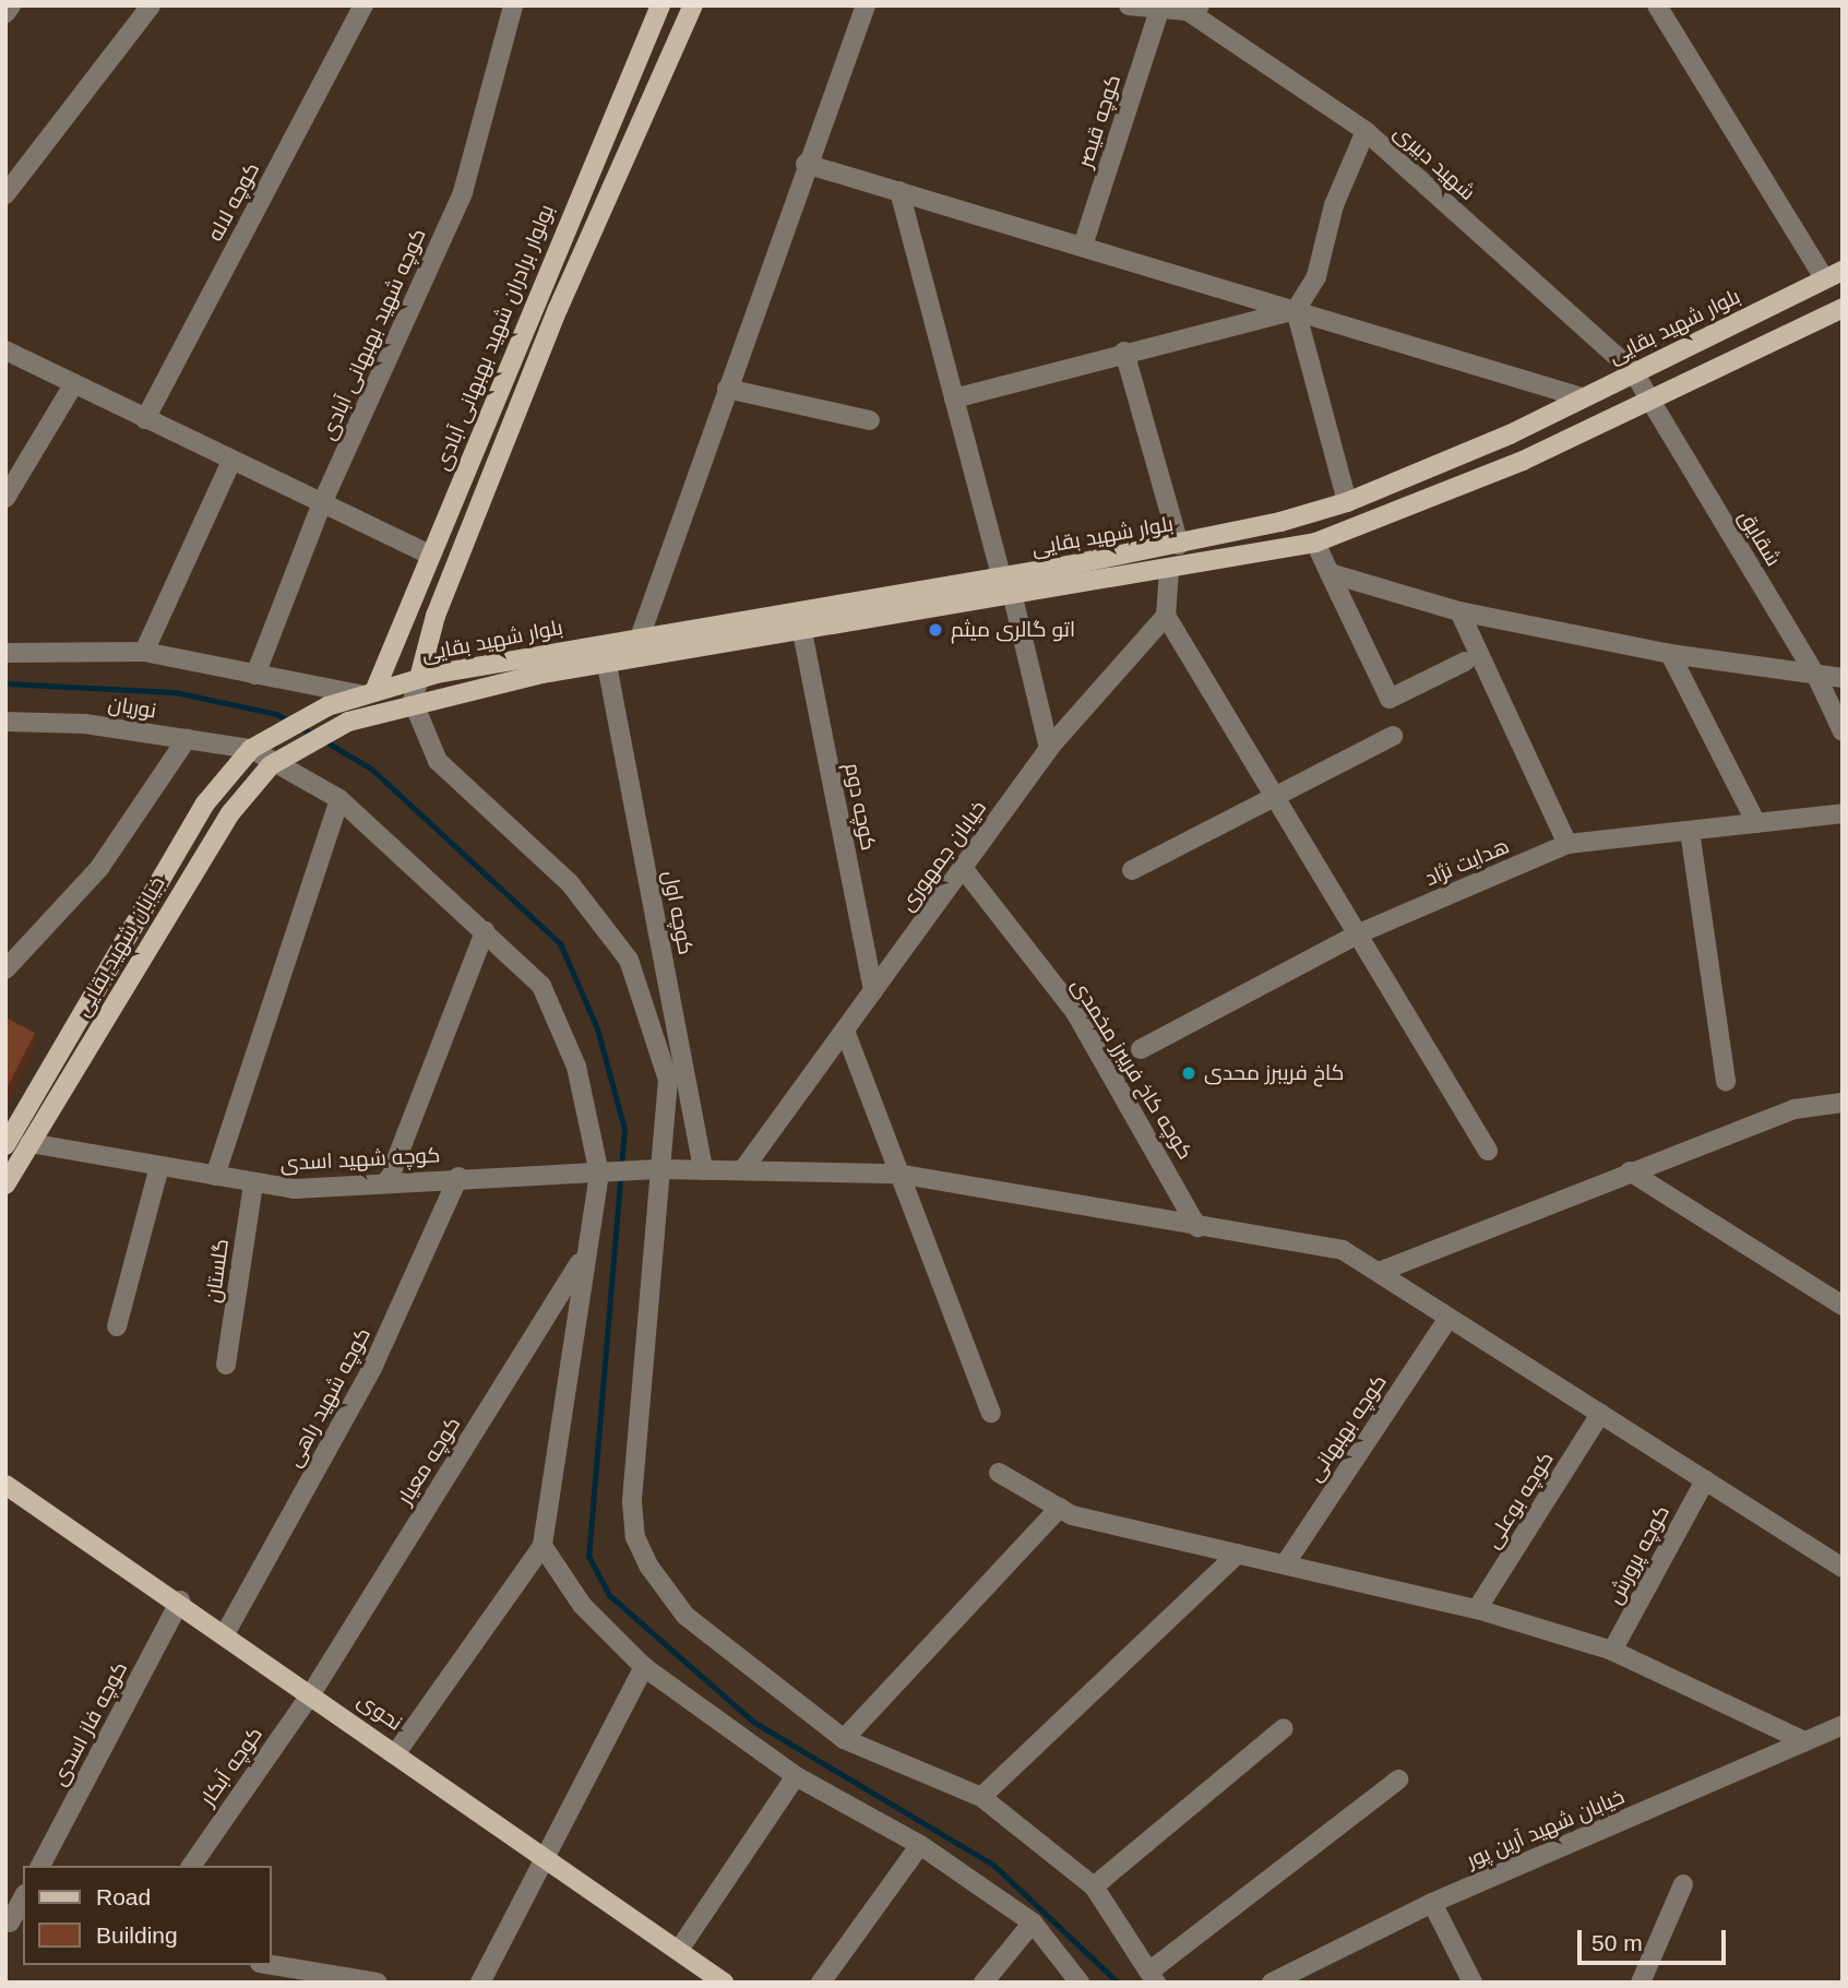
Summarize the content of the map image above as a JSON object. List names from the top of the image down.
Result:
{
  "streets": {
    "main road": [
      "بلوار شهید بقایی",
      "بولوار برادران شهید بهبهانی آبادی",
      "خیابان شهید بقایی",
      "نحوی"
    ],
    "street": [
      "کوچه قیصر",
      "شهید دبیری",
      "کوچه لاله",
      "کوچه شهید بهبهانی آبادی",
      "شقایق",
      "نوریان",
      "کوچه دوم",
      "خیابان جمهوری",
      "هدایت نژاد",
      "کوچه اول",
      "کوچه کاخ فریبرز مخمدی",
      "کوچه شهید اسدی",
      "گلستان",
      "کوچه شهید راهی",
      "کوچه بهبهانی",
      "کوچه معیار",
      "کوچه بوعلی",
      "کوچه پرورش",
      "کوچه فاز اسدی",
      "کوچه آبکار",
      "خیابان شهید آرین پور"
    ]
  },
  "crossings": [
    ["شهید دبیری", "بلوار شهید بقایی"],
    ["شهید دبیری", "شقایق"],
    ["بلوار شهید بقایی", "بولوار برادران شهید بهبهانی آبادی"],
    ["بلوار شهید بقایی", "شقایق"],
    ["بلوار شهید بقایی", "نوریان"],
    ["بلوار شهید بقایی", "کوچه دوم"],
    ["بلوار شهید بقایی", "کوچه اول"],
    ["بلوار شهید بقایی", "خیابان شهید بقایی"],
    ["نوریان", "خیابان شهید بقایی"],
    ["کوچه دوم", "خیابان جمهوری"],
    ["خیابان جمهوری", "کوچه کاخ فریبرز مخمدی"],
    ["خیابان جمهوری", "کوچه شهید اسدی"],
    ["کوچه اول", "کوچه شهید اسدی"],
    ["خیابان شهید بقایی", "کوچه شهید اسدی"],
    ["کوچه کاخ فریبرز مخمدی", "کوچه شهید اسدی"],
    ["کوچه شهید اسدی", "گلستان"],
    ["کوچه شهید اسدی", "کوچه شهید راهی"],
    ["کوچه شهید اسدی", "کوچه بهبهانی"],
    ["کوچه شهید اسدی", "کوچه بوعلی"],
    ["کوچه شهید اسدی", "کوچه پرورش"],
    ["کوچه شهید راهی", "نحوی"],
    ["کوچه معیار", "نحوی"],
    ["کوچه معیار", "کوچه آبکار"],
    ["نحوی", "کوچه فاز اسدی"],
    ["نحوی", "کوچه آبکار"]
  ],
  "places": ["اتو گالری میثم", "کاخ فریبرز محدی"],
  "legend": ["Road", "Building"],
  "scale_bar": "50 m"
}
